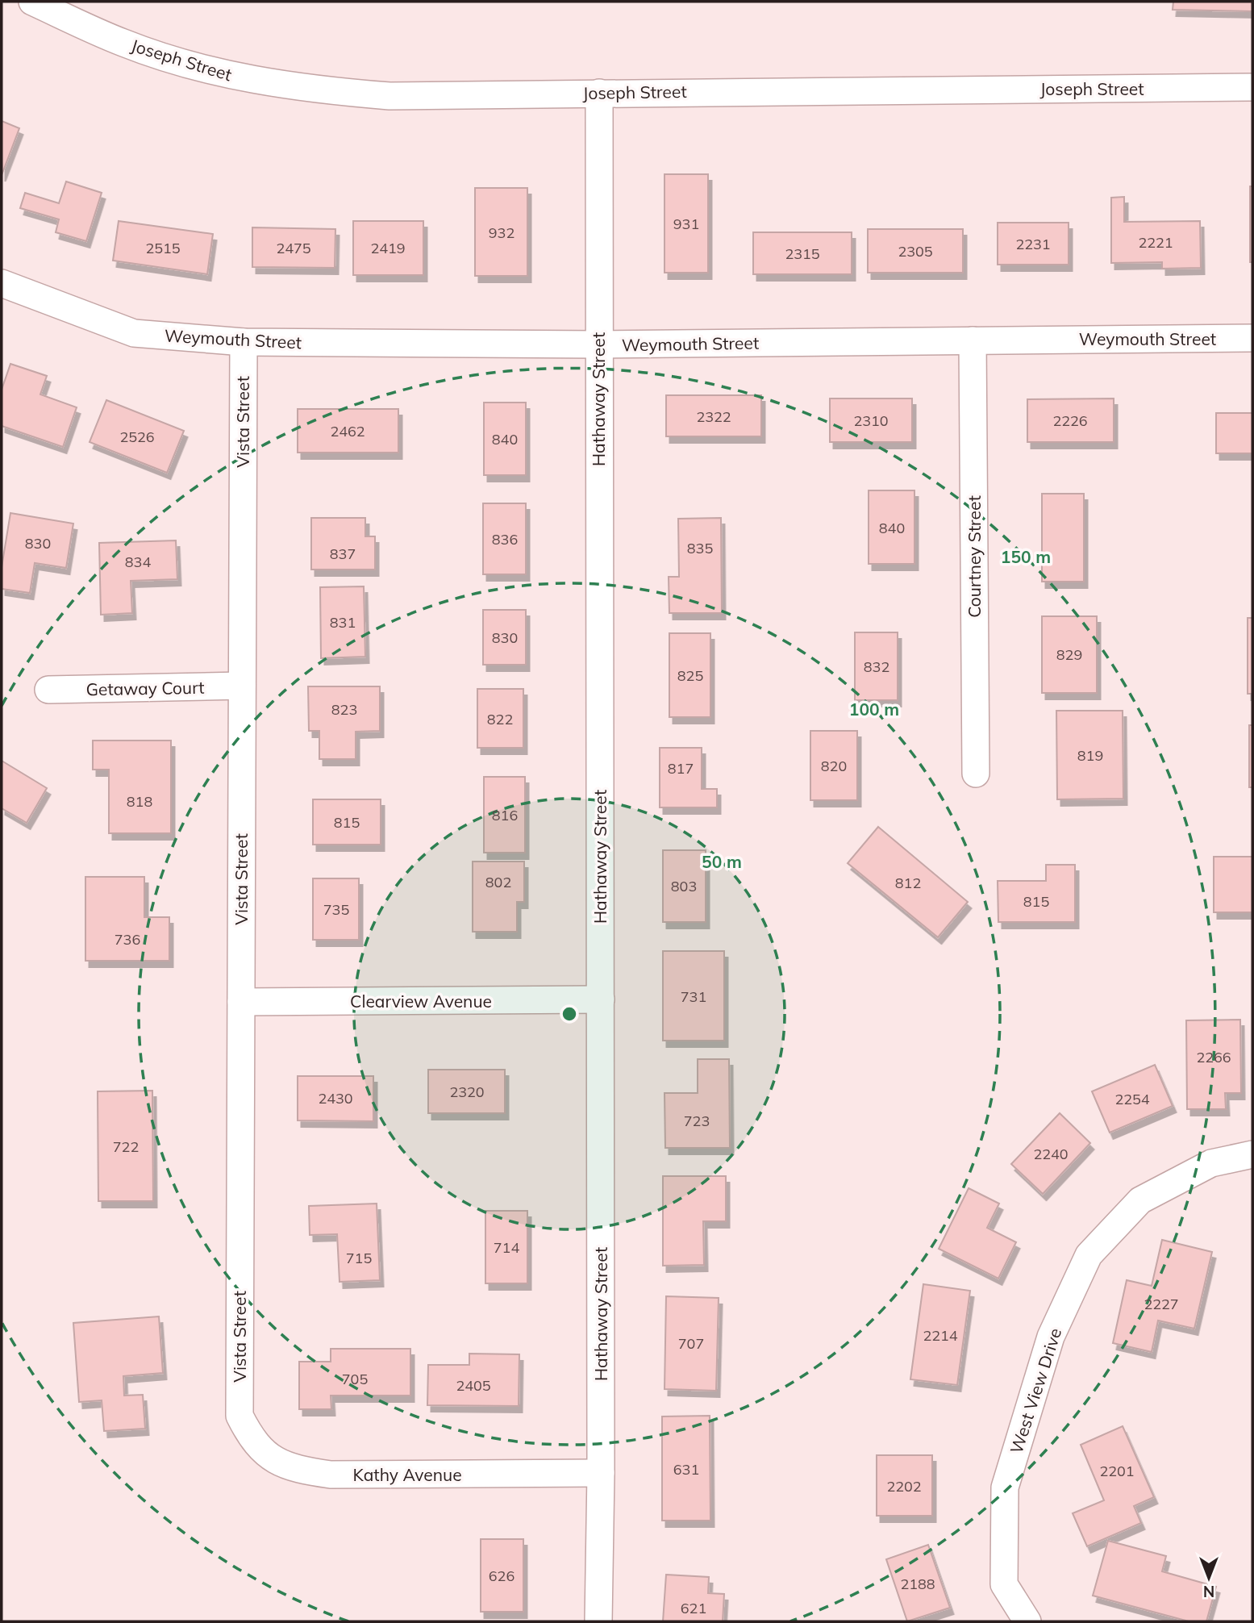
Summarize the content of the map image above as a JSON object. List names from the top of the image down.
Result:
{
  "streets": {
    "street": [
      "Joseph Street",
      "Weymouth Street",
      "Hathaway Street",
      "Vista Street",
      "Courtney Street",
      "Getaway Court",
      "Clearview Avenue",
      "West View Drive",
      "Kathy Avenue"
    ]
  },
  "crossings": [
    ["Joseph Street", "Hathaway Street"],
    ["Weymouth Street", "Hathaway Street"],
    ["Weymouth Street", "Vista Street"],
    ["Weymouth Street", "Courtney Street"],
    ["Hathaway Street", "Clearview Avenue"],
    ["Hathaway Street", "Kathy Avenue"],
    ["Vista Street", "Getaway Court"],
    ["Vista Street", "Clearview Avenue"],
    ["Vista Street", "Kathy Avenue"]
  ],
  "house_numbers": [
    "931",
    "932",
    "2221",
    "2231",
    "2515",
    "2475",
    "2419",
    "2305",
    "2315",
    "2322",
    "2310",
    "2226",
    "2462",
    "2526",
    "840",
    "840",
    "836",
    "830",
    "835",
    "837",
    "834",
    "831",
    "830",
    "829",
    "832",
    "825",
    "823",
    "822",
    "819",
    "820",
    "817",
    "818",
    "816",
    "815",
    "802",
    "812",
    "803",
    "815",
    "735",
    "736",
    "731",
    "2266",
    "2320",
    "2430",
    "2254",
    "723",
    "722",
    "2240",
    "714",
    "715",
    "2227",
    "2214",
    "707",
    "705",
    "2405",
    "631",
    "2201",
    "2202",
    "626",
    "2188",
    "621"
  ],
  "north": "bottom",
  "rings": ["150 m", "100 m", "50 m"]
}
